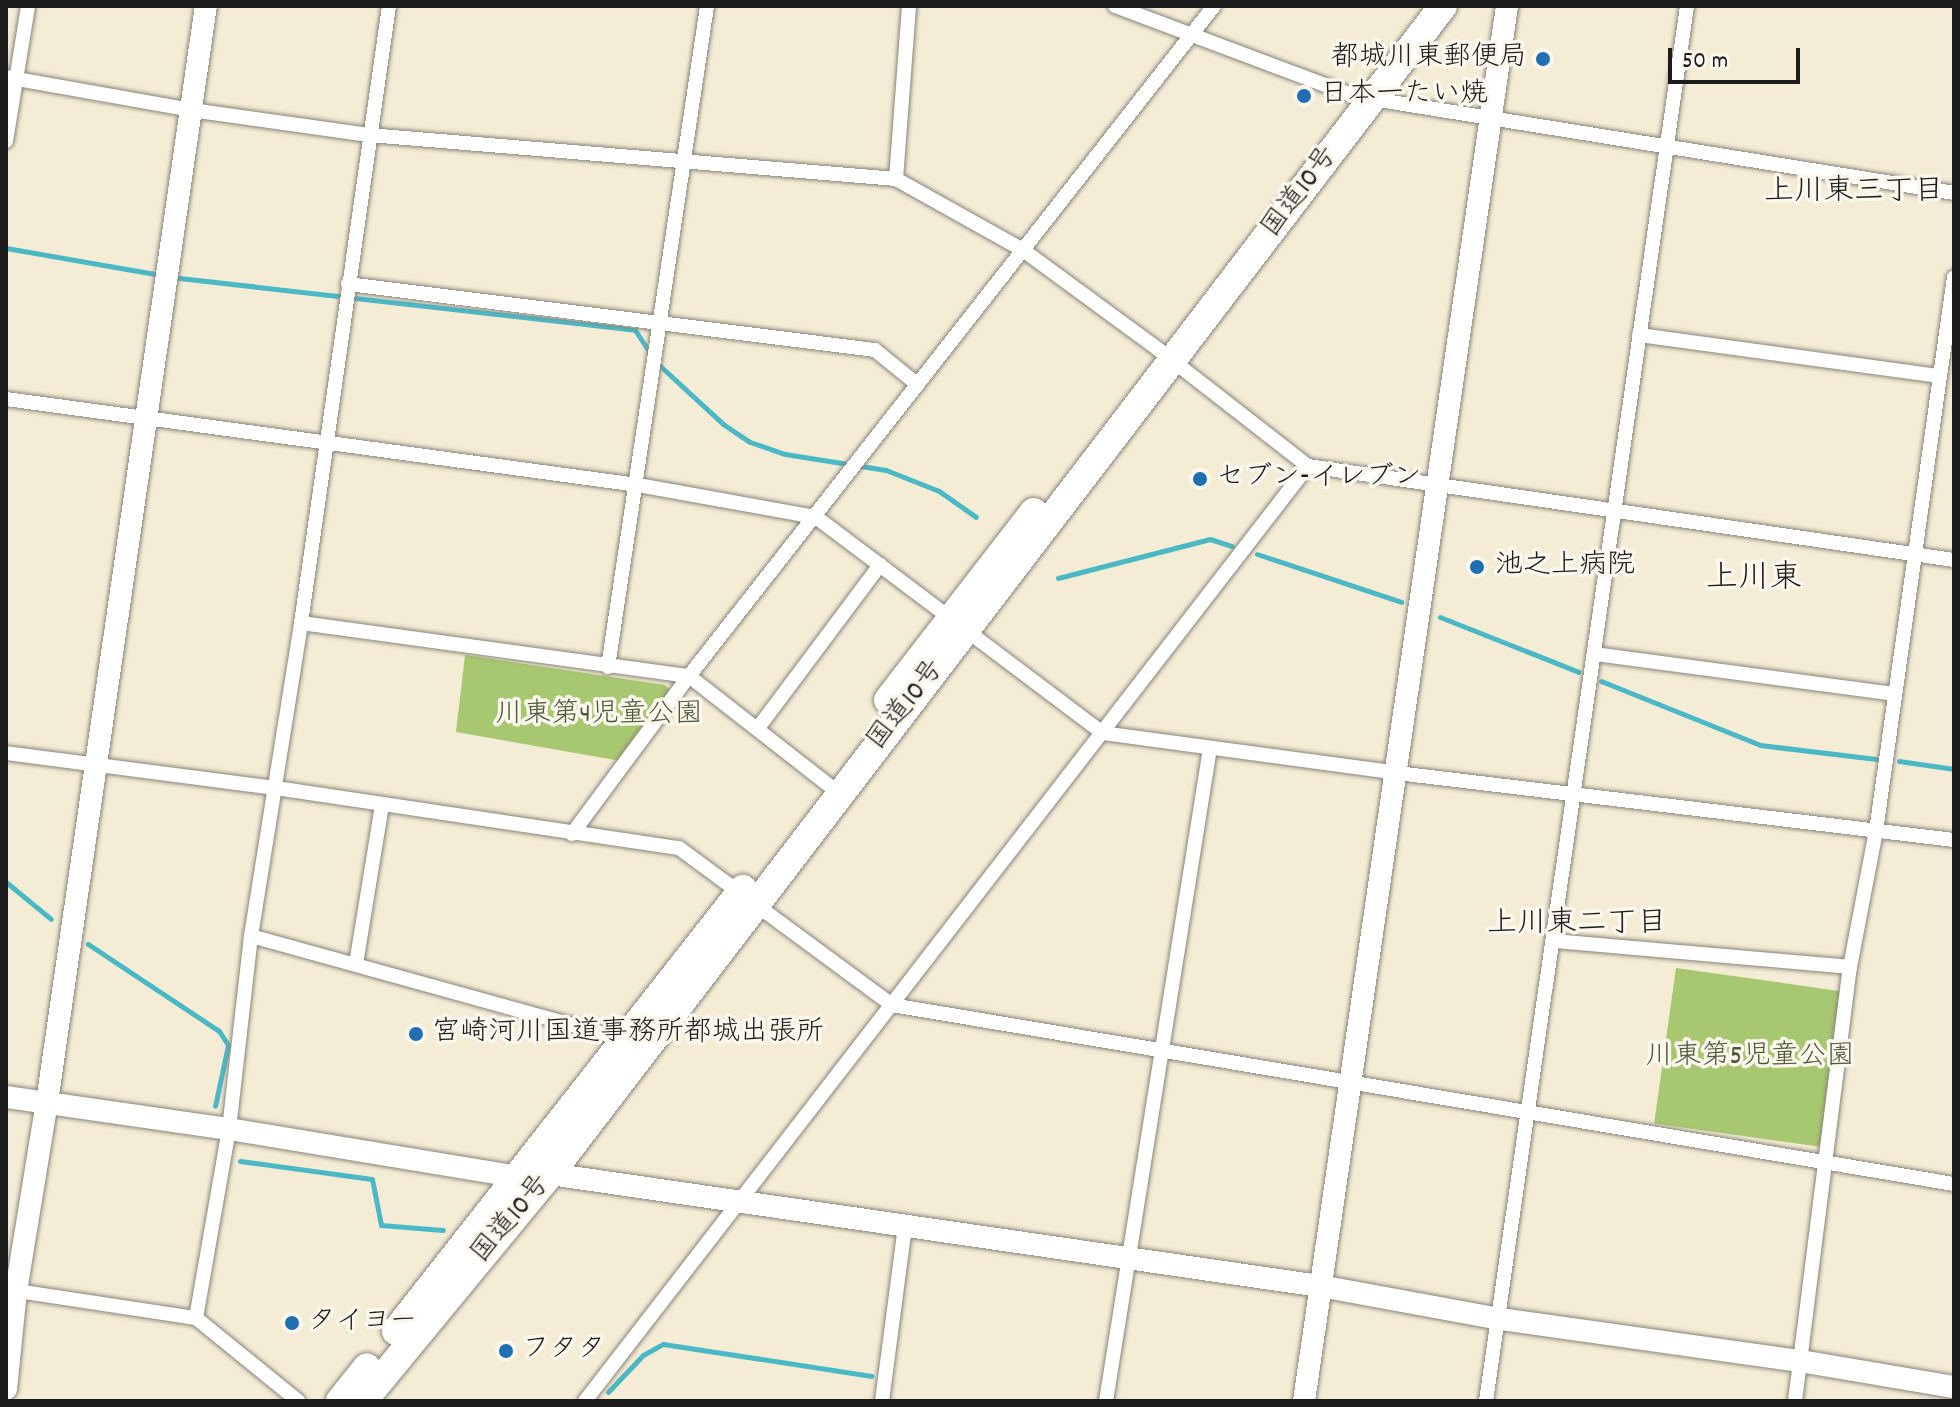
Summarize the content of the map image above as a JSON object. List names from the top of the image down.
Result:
{
  "streets": {
    "highway": ["国道10号"]
  },
  "districts": ["上川東三丁目", "上川東", "上川東二丁目"],
  "parks": ["川東第4児童公園", "川東第5児童公園"],
  "places": [
    "都城川東郵便局",
    "日本一たい焼",
    "セブン-イレブン",
    "池之上病院",
    "宮崎河川国道事務所都城出張所",
    "タイヨー",
    "フタタ"
  ],
  "scale_bar": "50 m"
}
